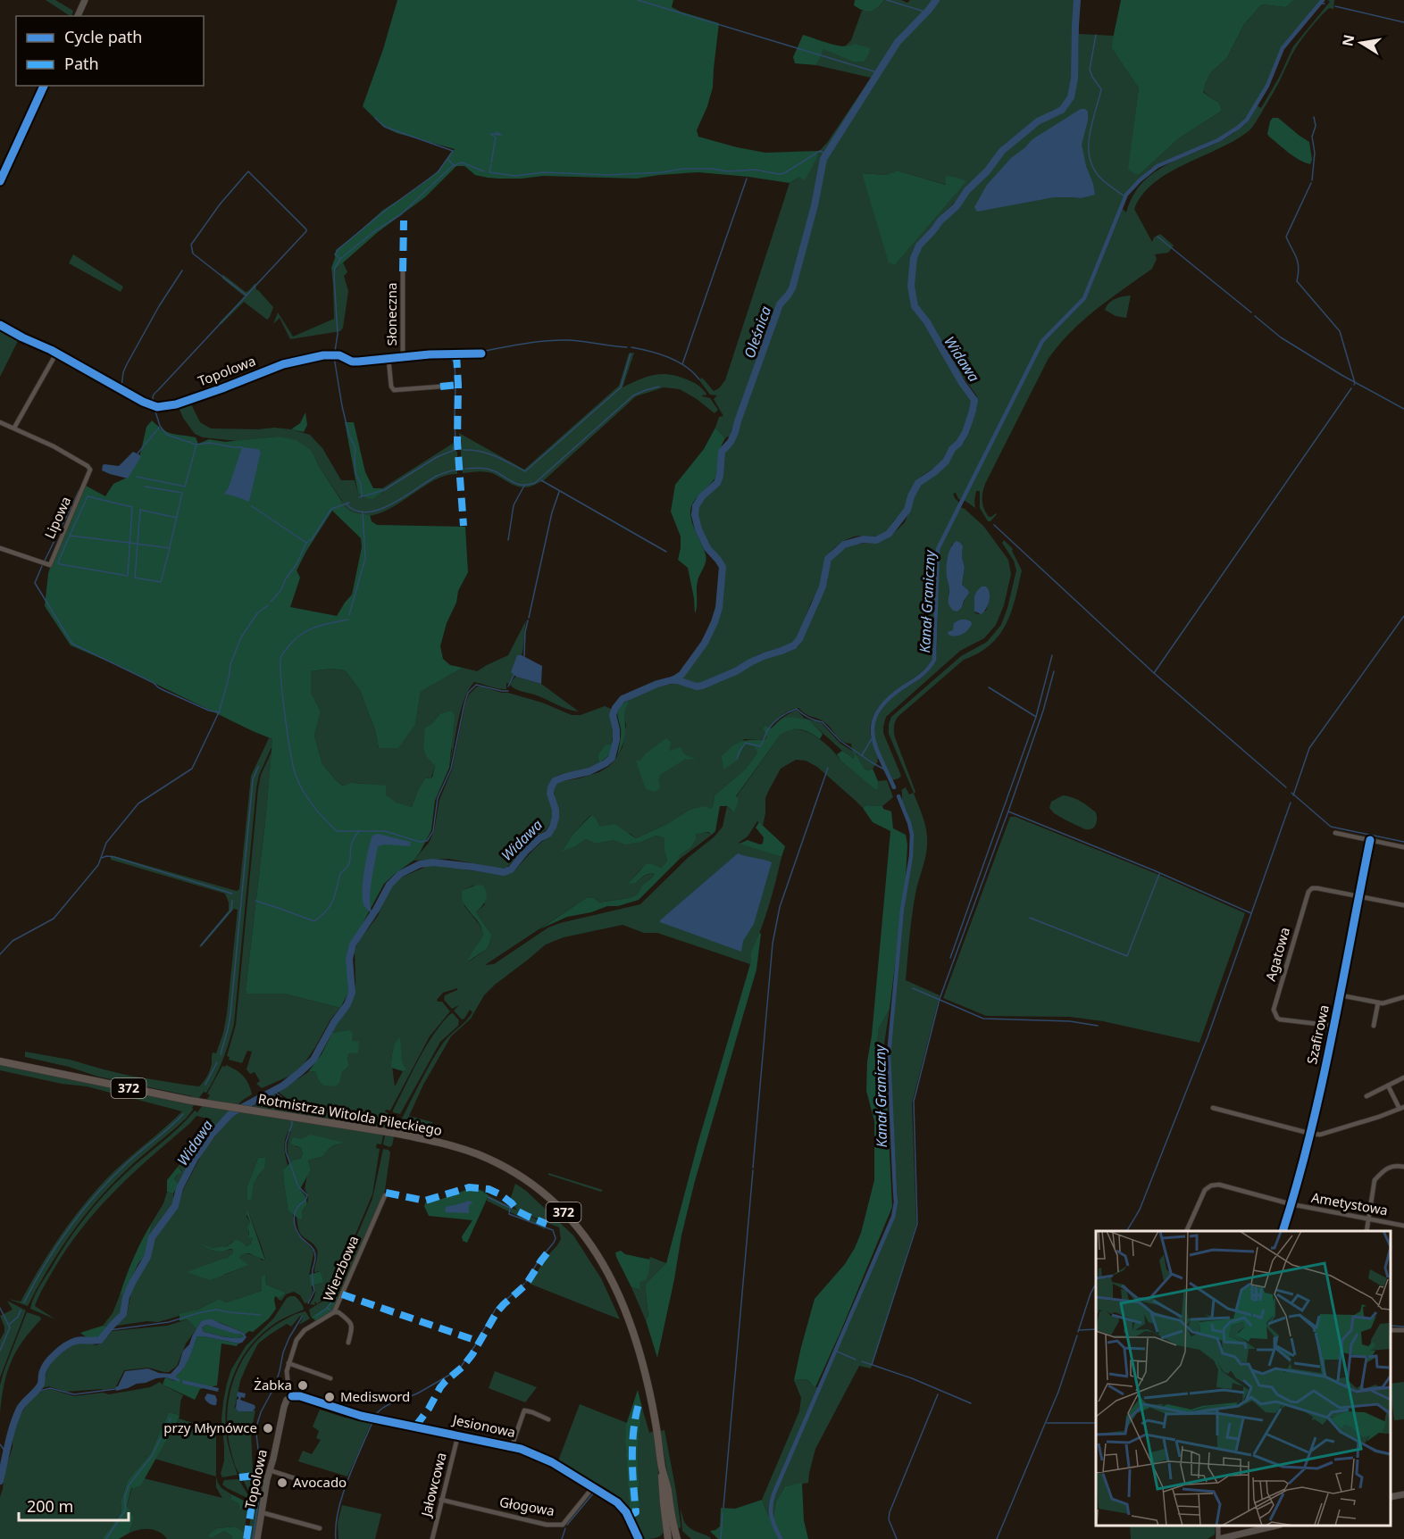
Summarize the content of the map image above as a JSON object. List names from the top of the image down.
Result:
{
  "streets": {
    "main road": ["372", "Rotmistrza Witolda Pileckiego"],
    "street": [
      "Słoneczna",
      "Topolowa",
      "Lipowa",
      "Agatowa",
      "Szafirowa",
      "Ametystowa",
      "Wierzbowa",
      "Jesionowa",
      "Jałowcowa",
      "Głogowa"
    ]
  },
  "crossings": [
    ["Słoneczna", "Topolowa"],
    ["Topolowa", "Wierzbowa"],
    ["Topolowa", "Jesionowa"],
    ["Agatowa", "Szafirowa"],
    ["Szafirowa", "Ametystowa"],
    ["Wierzbowa", "Jesionowa"],
    ["Jesionowa", "Jałowcowa"],
    ["Jesionowa", "Głogowa"],
    ["Jałowcowa", "Głogowa"]
  ],
  "water": ["Oleśnica", "Widawa", "Kanał Graniczny"],
  "places": [
    "Żabka",
    "Medisword",
    "przy Młynówce",
    "Avocado"
  ],
  "legend": ["Cycle path", "Path"],
  "scale_bar": "200 m",
  "north": "left"
}
